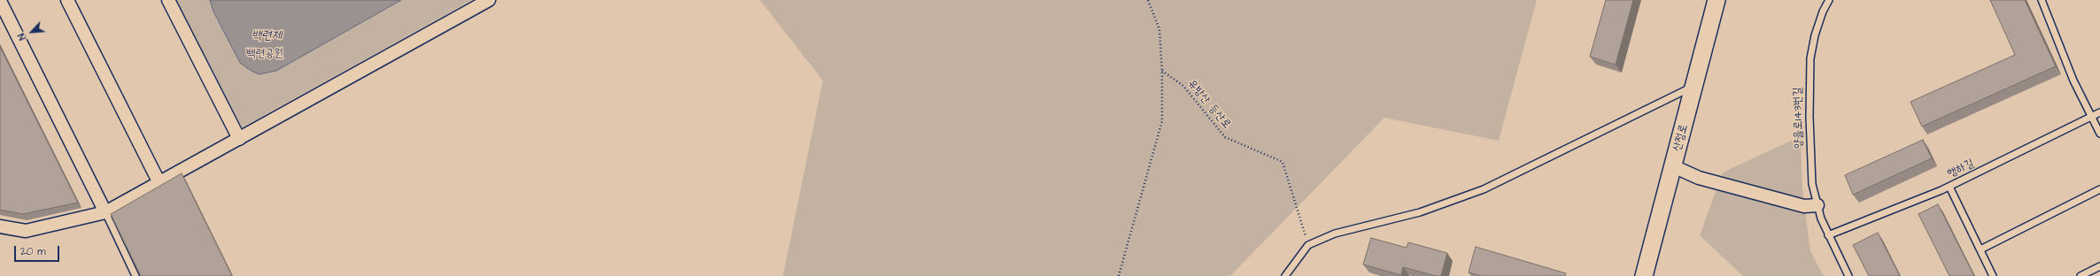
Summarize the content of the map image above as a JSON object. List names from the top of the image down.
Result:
{
  "streets": {
    "street": ["산정로"],
    "lane": ["양을로143번길", "행하길"],
    "path": ["유방산 등산로"]
  },
  "crossings": [
    ["양을로143번길", "행하길"]
  ],
  "water": ["백련제"],
  "parks": ["백련공원"],
  "scale_bar": "20 m",
  "north": "bottom left"
}
